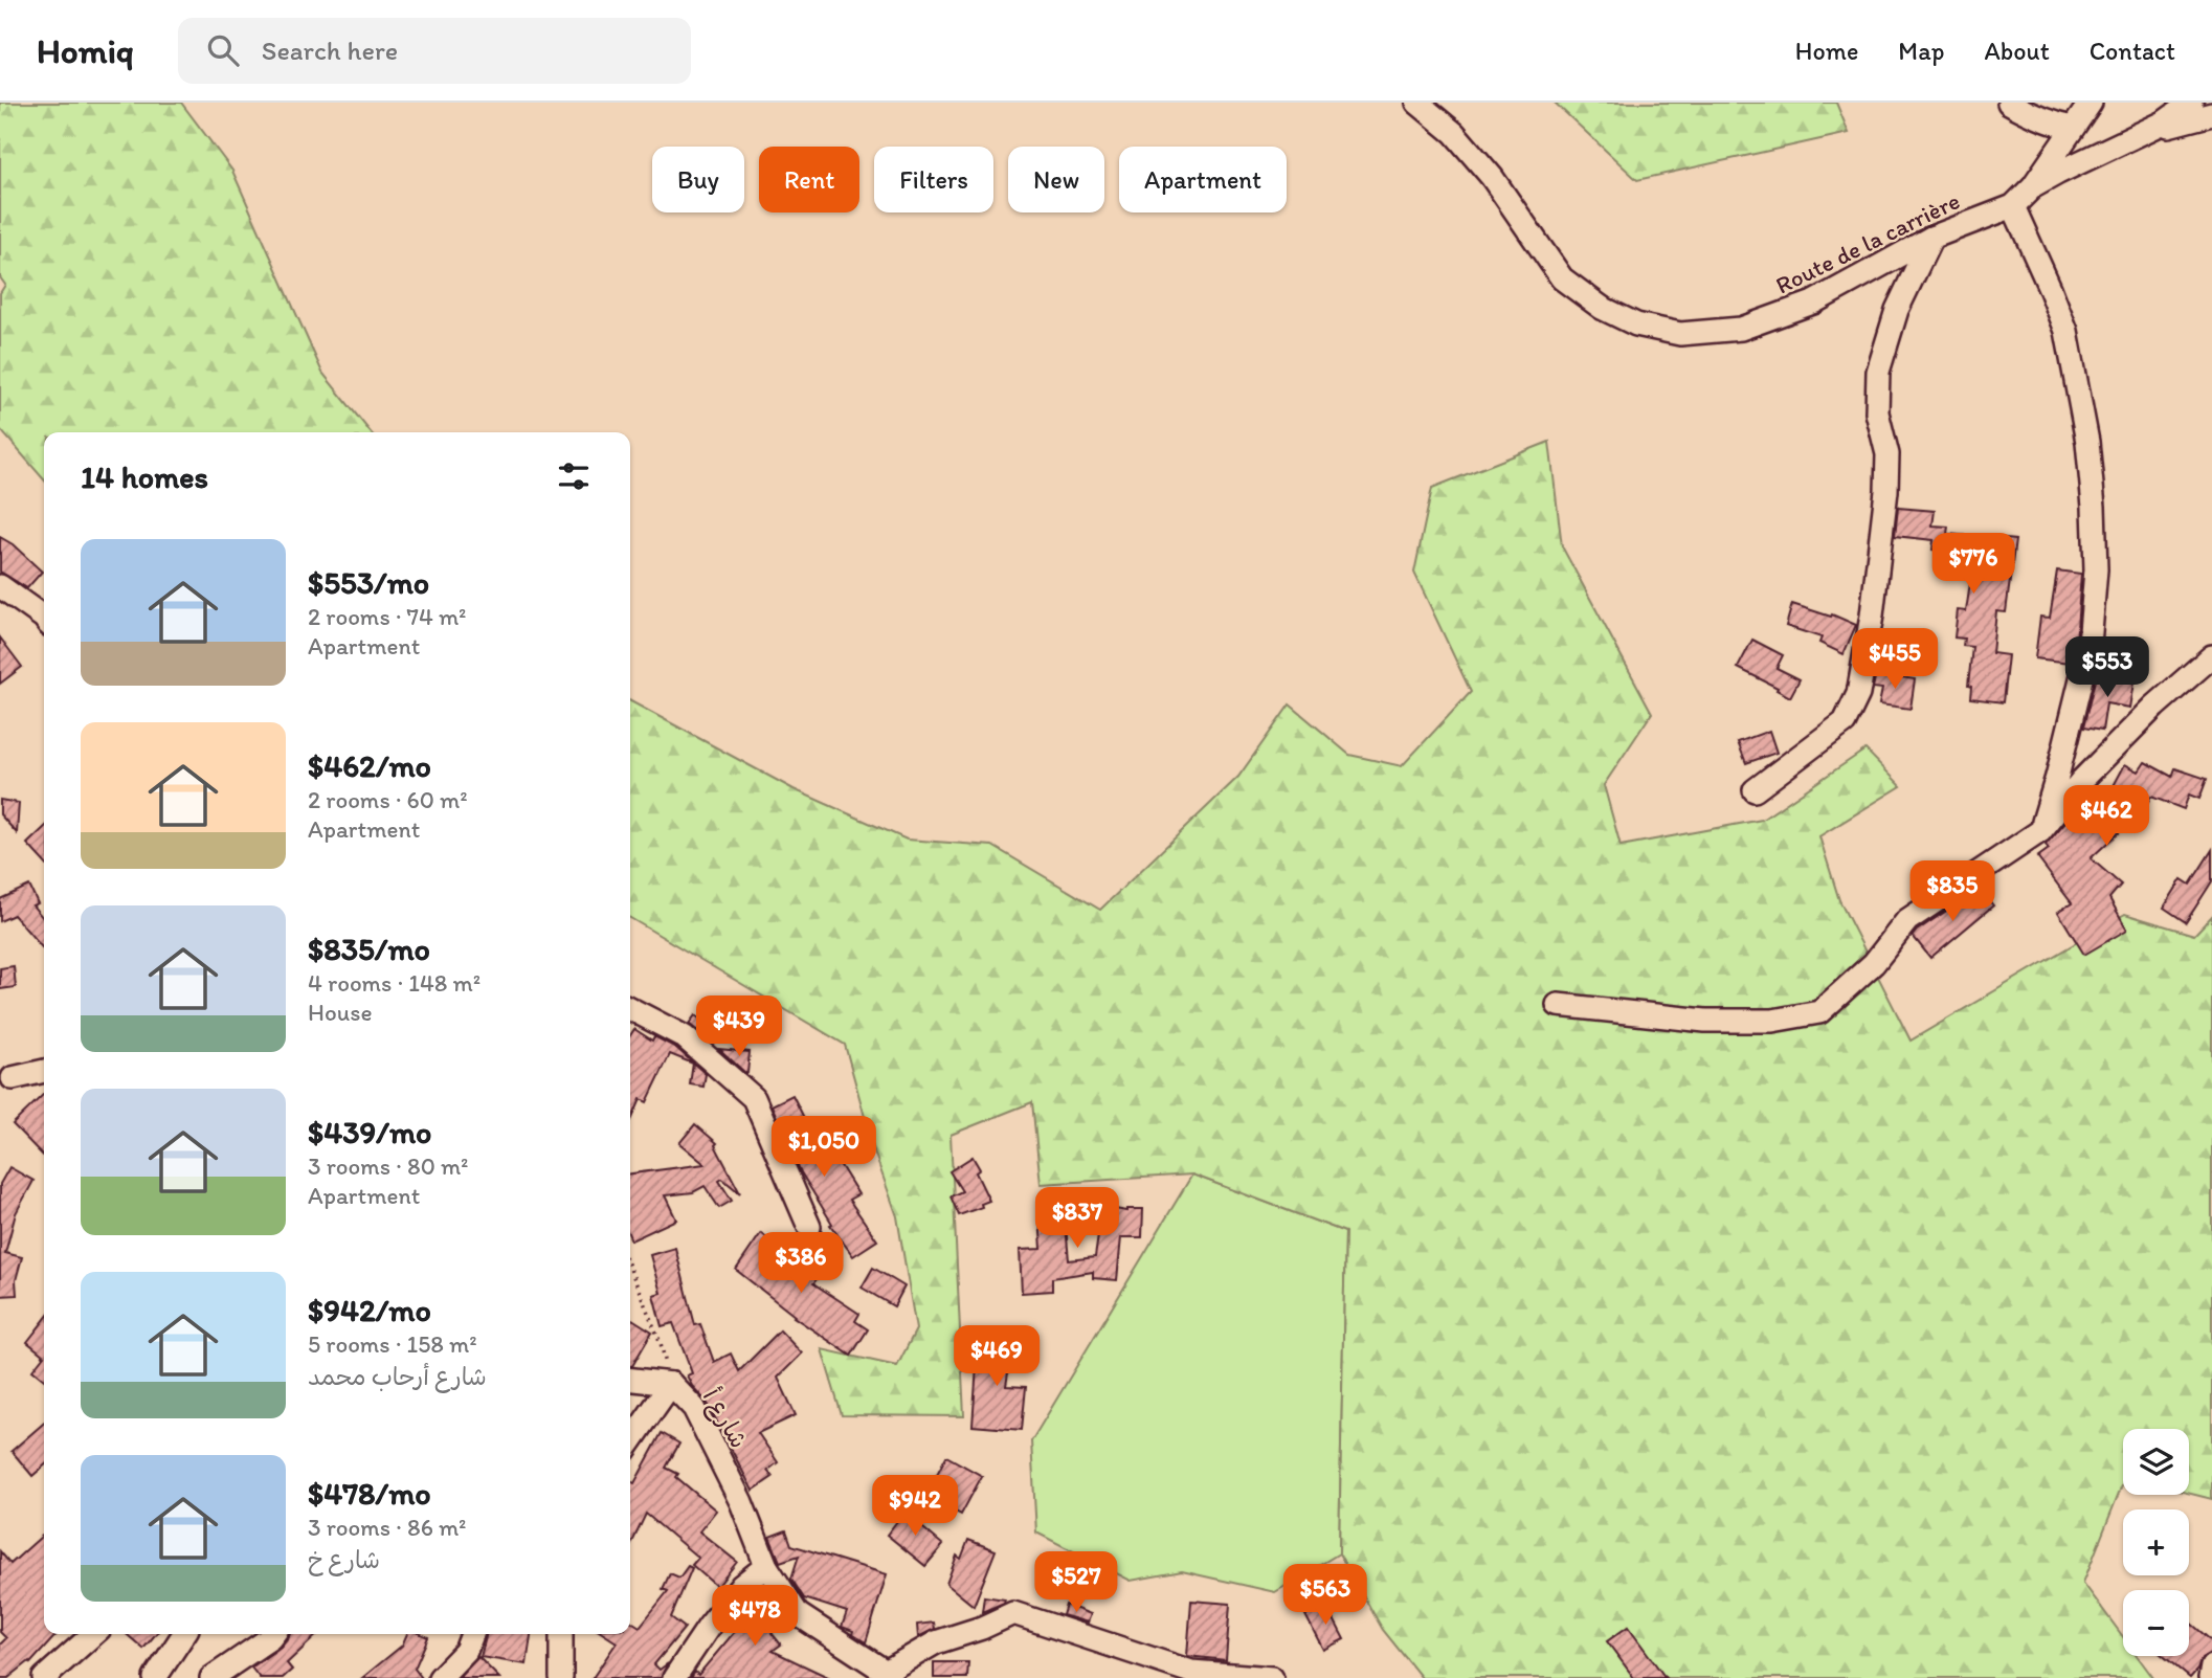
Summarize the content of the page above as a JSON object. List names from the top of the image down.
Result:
{
  "streets": {
    "street": ["Route de la carrière", "شارع أ"]
  },
  "page": {
    "header": "Homiq",
    "search": "Search here",
    "nav": [
      "Home",
      "Map",
      "About",
      "Contact"
    ],
    "chip": [
      "Buy",
      "Rent",
      "Filters",
      "New",
      "Apartment"
    ],
    "heading": "14 homes",
    "list": [
      {
        "name": "$553/mo",
        "note": "2 rooms · 74 m² · Apartment"
      },
      {
        "name": "$462/mo",
        "note": "2 rooms · 60 m² · Apartment"
      },
      {
        "name": "$835/mo",
        "note": "4 rooms · 148 m² · House"
      },
      {
        "name": "$439/mo",
        "note": "3 rooms · 80 m² · Apartment"
      },
      {
        "name": "$942/mo",
        "note": "5 rooms · 158 m² · شارع أرحاب محمد"
      },
      {
        "name": "$478/mo",
        "note": "3 rooms · 86 m² · شارع خ"
      }
    ],
    "price": [
      "$776",
      "$455",
      "$553",
      "$462",
      "$835",
      "$439",
      "$1,050",
      "$837",
      "$386",
      "$469",
      "$942",
      "$527",
      "$563",
      "$478"
    ],
    "map_buttons": ["+", "−"]
  }
}
